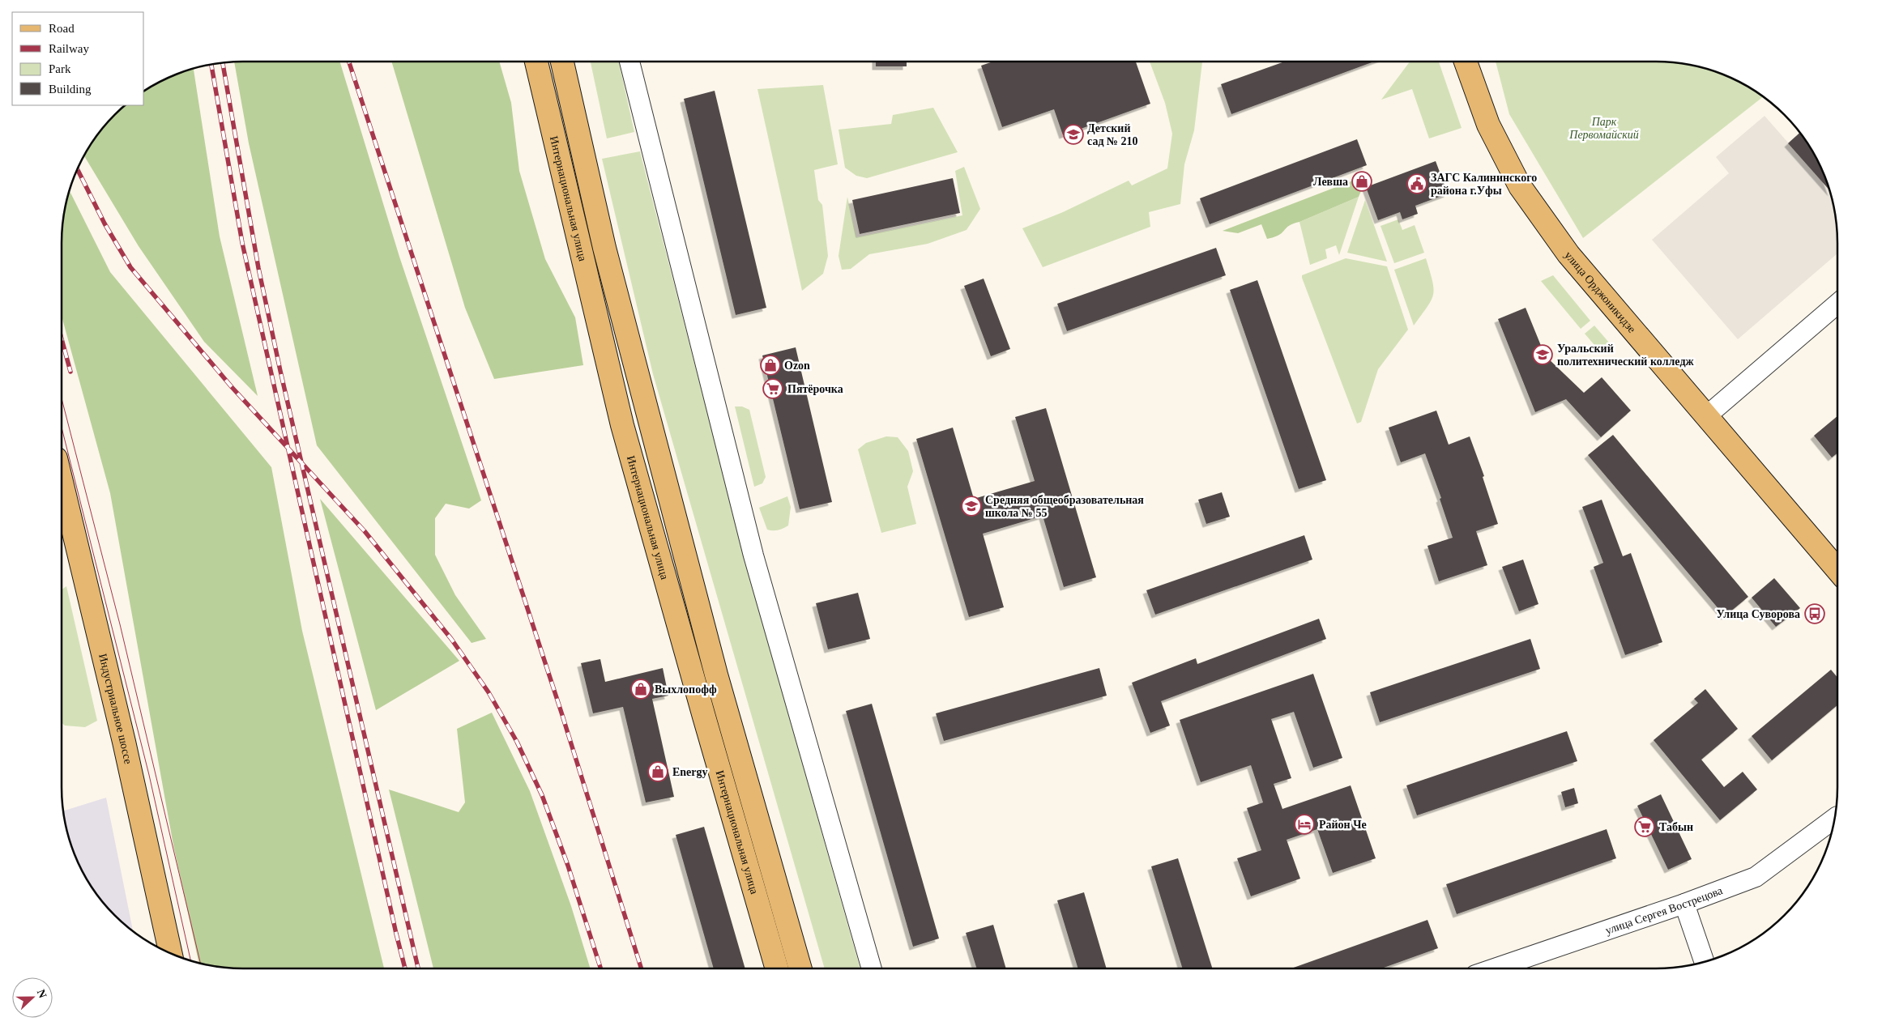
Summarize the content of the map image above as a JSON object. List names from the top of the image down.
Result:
{
  "streets": {
    "main road": ["Интернациональная улица", "улица Орджоникидзе", "Индустриальное шоссе"],
    "street": ["улица Сергея Вострецова"]
  },
  "parks": ["Парк Первомайский"],
  "places": {
    "school or university": ["Детский сад № 210", "Уральский политехнический колледж", "Средняя общеобразовательная школа № 55"],
    "shop": [
      "Левша",
      "Ozon",
      "Выхлопофф",
      "Energy"
    ],
    "public building": ["ЗАГС Калининского района г.Уфы"],
    "supermarket": ["Пятёрочка", "Табын"],
    "bus stop": ["Улица Суворова"],
    "hotel": ["Район Че"]
  },
  "legend": [
    "Road",
    "Railway",
    "Park",
    "Building"
  ],
  "north": "right"
}
